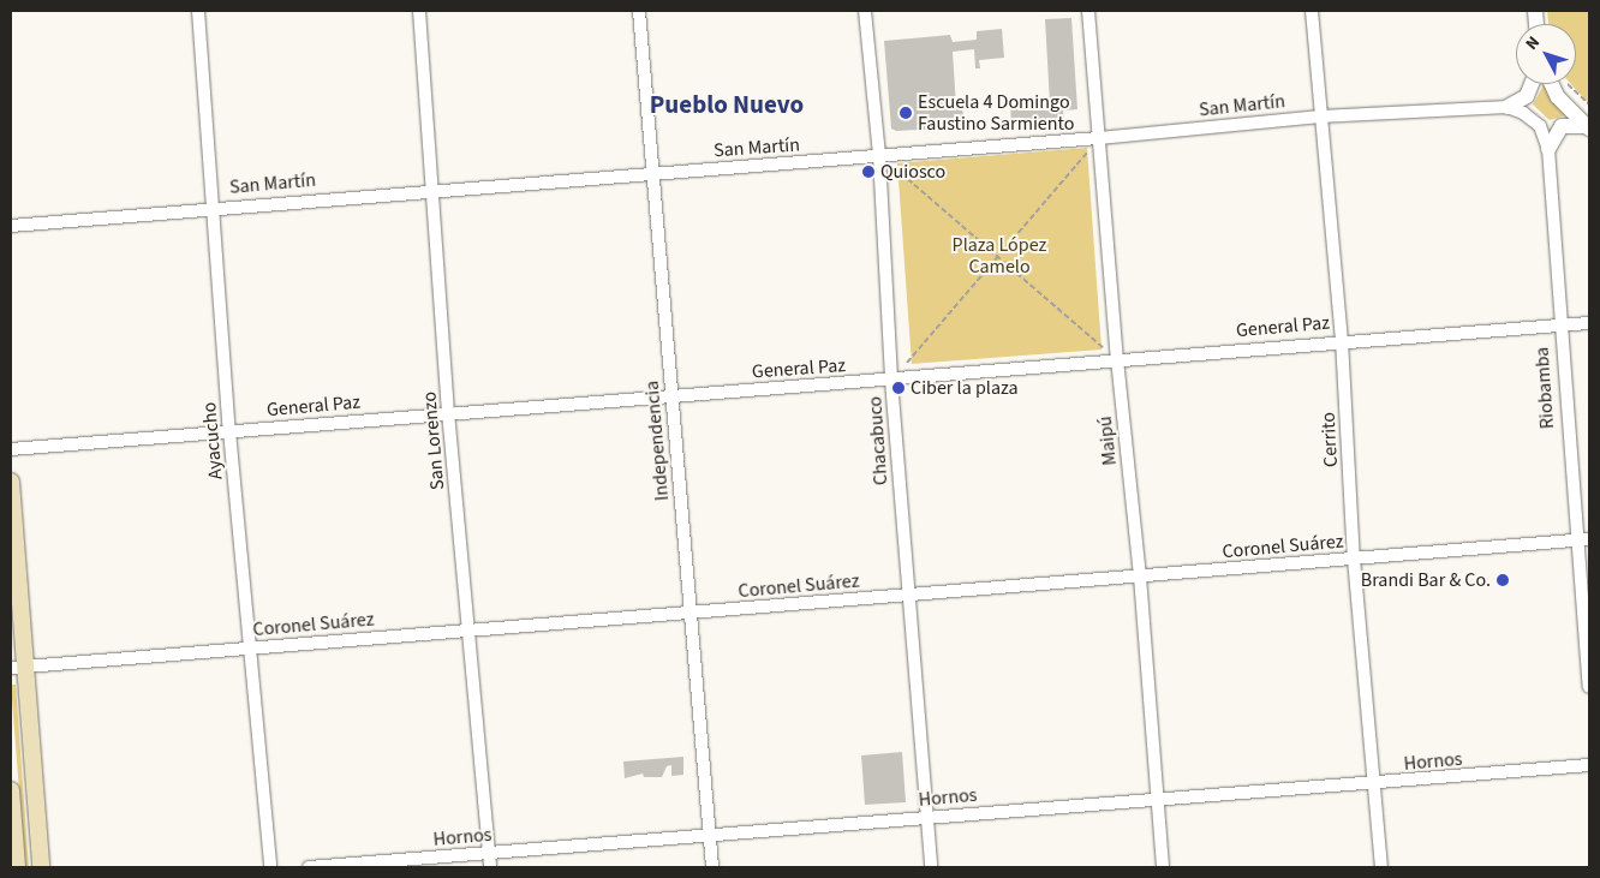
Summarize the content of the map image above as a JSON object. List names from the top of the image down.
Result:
{
  "streets": {
    "street": [
      "San Martín",
      "General Paz",
      "Riobamba",
      "Cerrito",
      "Ayacucho",
      "San Lorenzo",
      "Independencia",
      "Chacabuco",
      "Maipú",
      "Coronel Suárez",
      "Hornos"
    ]
  },
  "crossings": [
    ["San Martín", "Riobamba"],
    ["San Martín", "Cerrito"],
    ["San Martín", "Ayacucho"],
    ["San Martín", "San Lorenzo"],
    ["San Martín", "Independencia"],
    ["San Martín", "Chacabuco"],
    ["San Martín", "Maipú"],
    ["General Paz", "Riobamba"],
    ["General Paz", "Cerrito"],
    ["General Paz", "Ayacucho"],
    ["General Paz", "San Lorenzo"],
    ["General Paz", "Independencia"],
    ["General Paz", "Chacabuco"],
    ["General Paz", "Maipú"],
    ["Riobamba", "Coronel Suárez"],
    ["Cerrito", "Coronel Suárez"],
    ["Cerrito", "Hornos"],
    ["Ayacucho", "Coronel Suárez"],
    ["San Lorenzo", "Coronel Suárez"],
    ["San Lorenzo", "Hornos"],
    ["Independencia", "Coronel Suárez"],
    ["Independencia", "Hornos"],
    ["Chacabuco", "Coronel Suárez"],
    ["Chacabuco", "Hornos"],
    ["Maipú", "Coronel Suárez"],
    ["Maipú", "Hornos"]
  ],
  "districts": ["Pueblo Nuevo"],
  "parks": ["Plaza López Camelo"],
  "places": [
    "Escuela 4 Domingo Faustino Sarmiento",
    "Quiosco",
    "Ciber la plaza",
    "Brandi Bar & Co."
  ],
  "north": "top left"
}
